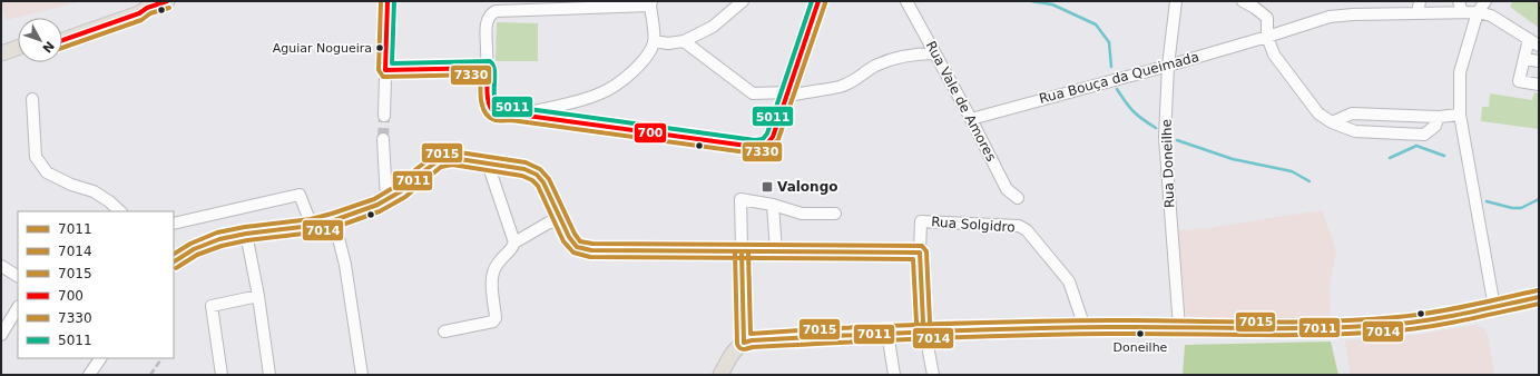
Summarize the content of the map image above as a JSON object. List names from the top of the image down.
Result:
{
  "streets": {
    "street": [
      "Rua Bouça da Queimada",
      "Rua Vale de Amores",
      "Rua Doneilhe",
      "Rua Solgidro"
    ]
  },
  "crossings": [
    ["Rua Bouça da Queimada", "Rua Vale de Amores"],
    ["Rua Bouça da Queimada", "Rua Doneilhe"]
  ],
  "places": {
    "other": ["Aguiar Nogueira", "Doneilhe"],
    "transit": ["Valongo"]
  },
  "lines": [
    "transit line 700",
    "transit line 7330",
    "transit line 5011",
    "transit line 7015",
    "transit line 7011",
    "transit line 7014"
  ],
  "legend": [
    "7011",
    "7014",
    "7015",
    "700",
    "7330",
    "5011"
  ],
  "north": "bottom right"
}
